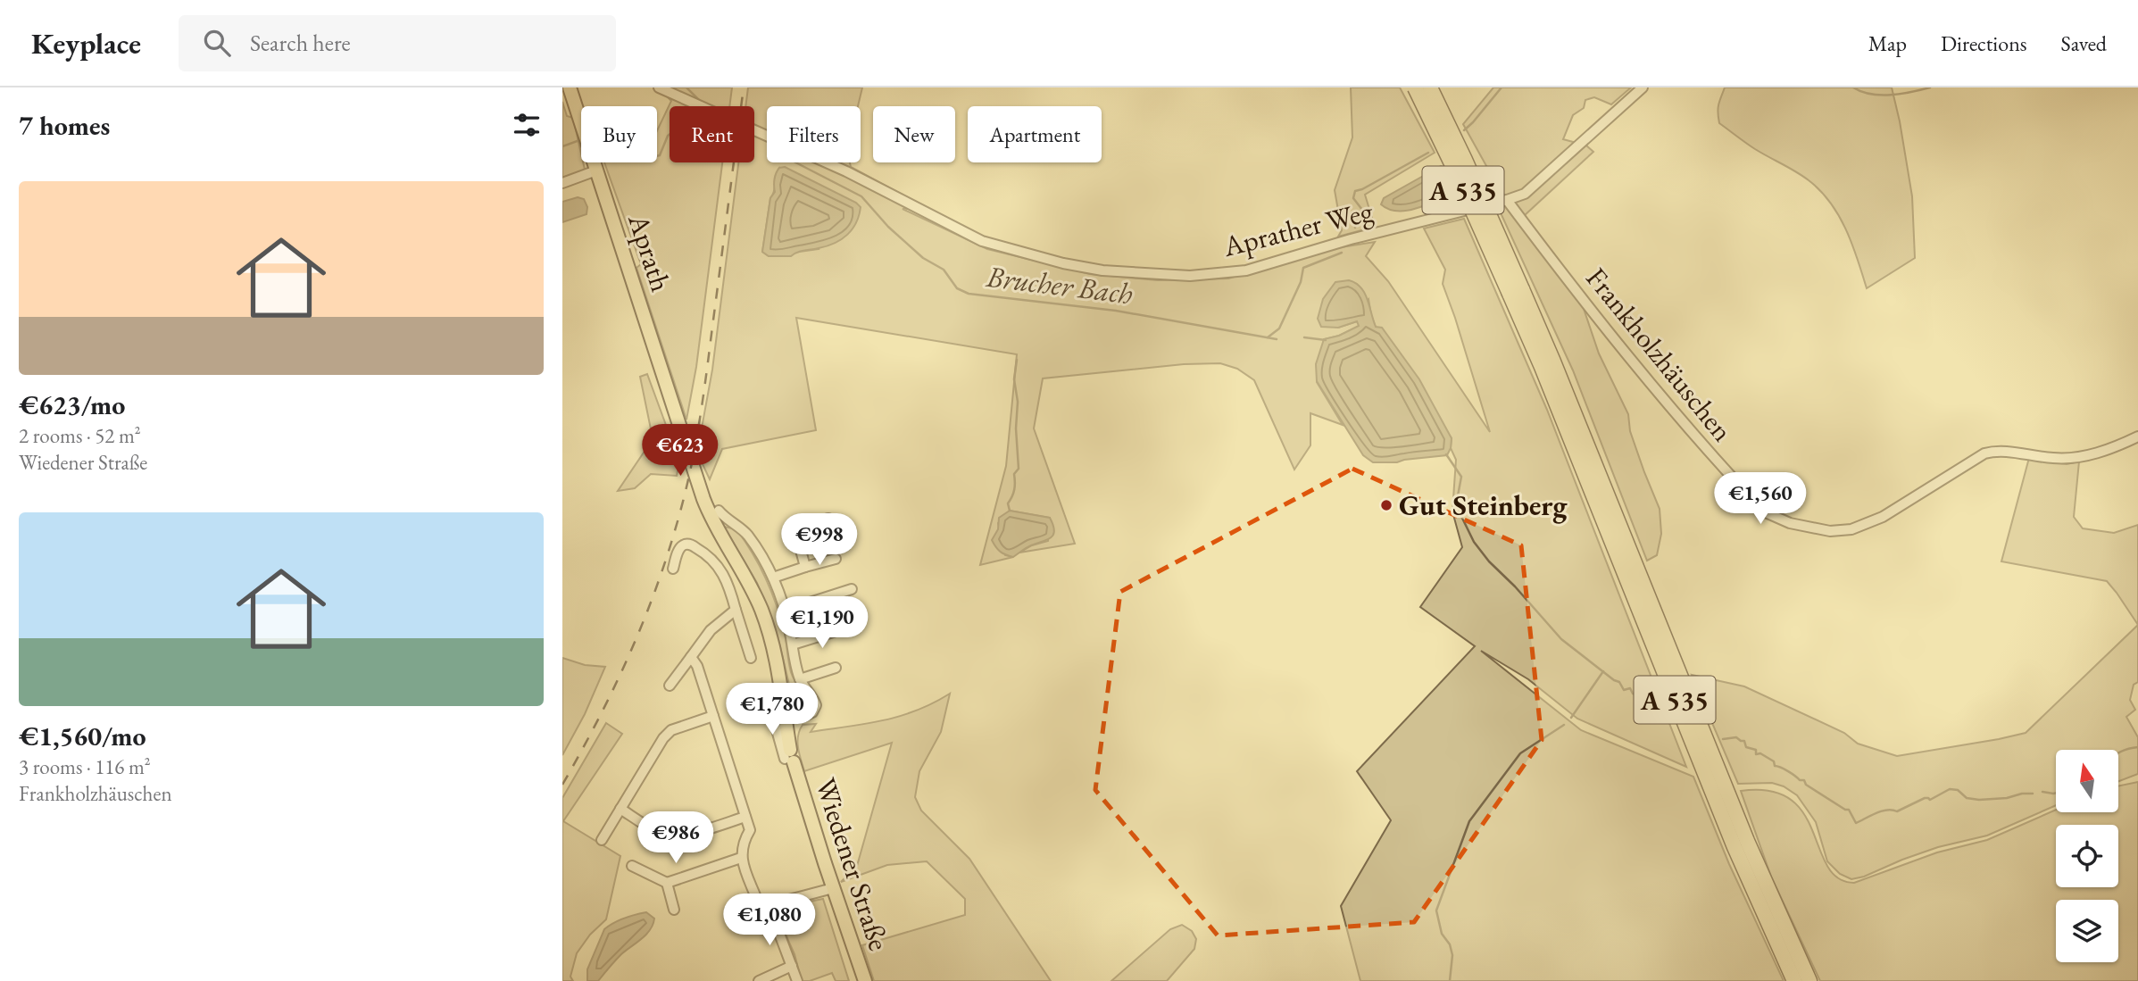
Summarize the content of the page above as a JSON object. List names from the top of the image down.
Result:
{
  "streets": {
    "highway": ["A 535"],
    "main road": ["Aprath", "Wiedener Straße"],
    "street": ["Aprather Weg", "Frankholzhäuschen"]
  },
  "crossings": [
    ["Aprather Weg", "Frankholzhäuschen"],
    ["Aprath", "Wiedener Straße"]
  ],
  "water": ["Brucher Bach"],
  "places": ["Gut Steinberg"],
  "north": "top",
  "page": {
    "header": "Keyplace",
    "search": "Search here",
    "nav": ["Map", "Directions", "Saved"],
    "heading": "7 homes",
    "chip": [
      "Buy",
      "Rent",
      "Filters",
      "New",
      "Apartment"
    ],
    "list": [
      {
        "name": "€623/mo",
        "note": "2 rooms · 52 m² · Wiedener Straße"
      },
      {
        "name": "€1,560/mo",
        "note": "3 rooms · 116 m² · Frankholzhäuschen"
      }
    ],
    "price": [
      "€623",
      "€1,560",
      "€998",
      "€1,190",
      "€1,780",
      "€986",
      "€1,080"
    ]
  }
}
